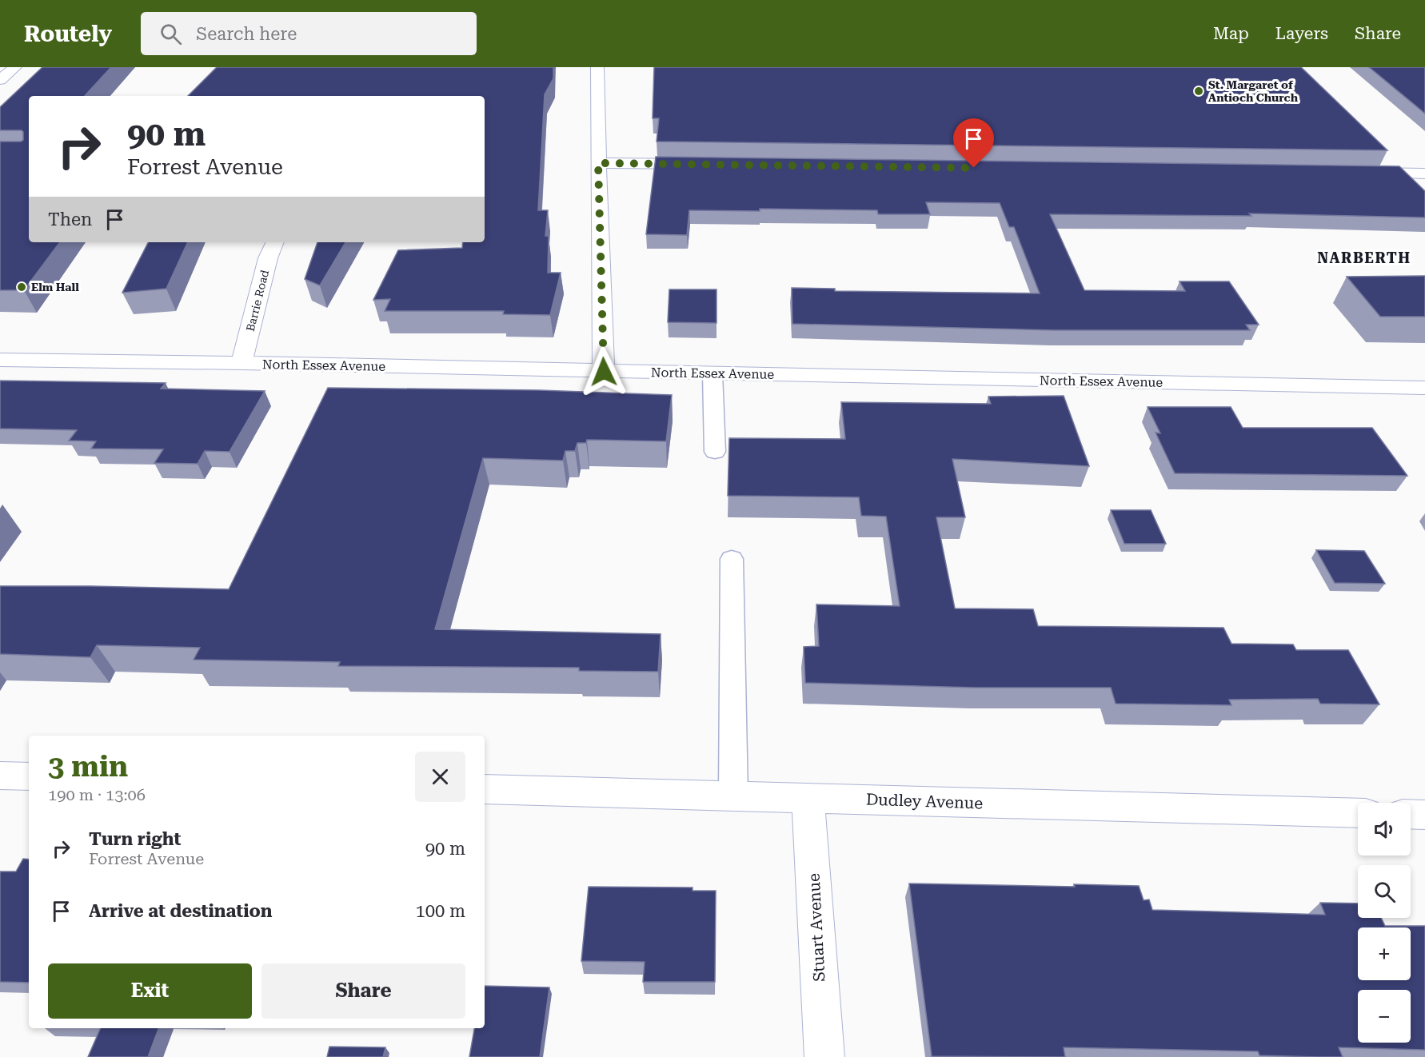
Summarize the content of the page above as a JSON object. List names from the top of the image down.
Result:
{
  "streets": {
    "street": [
      "Barrie Road",
      "North Essex Avenue",
      "Dudley Avenue",
      "Stuart Avenue"
    ]
  },
  "crossings": [
    ["Barrie Road", "North Essex Avenue"],
    ["Dudley Avenue", "Stuart Avenue"]
  ],
  "districts": ["NARBERTH"],
  "places": ["St. Margaret of Antioch Church", "Elm Hall"],
  "page": {
    "header": "Routely",
    "search": "Search here",
    "nav": ["Map", "Layers", "Share"],
    "turn": ["90 m", "Forrest Avenue"],
    "then": "Then",
    "heading": ["3 min", "190 m · 13:06"],
    "map_buttons": ["+", "−"],
    "list": [
      {
        "name": "Turn right",
        "note": "Forrest Avenue",
        "value": "90 m"
      },
      {
        "name": "Arrive at destination",
        "value": "100 m"
      }
    ],
    "buttons": ["Exit", "Share"]
  }
}
